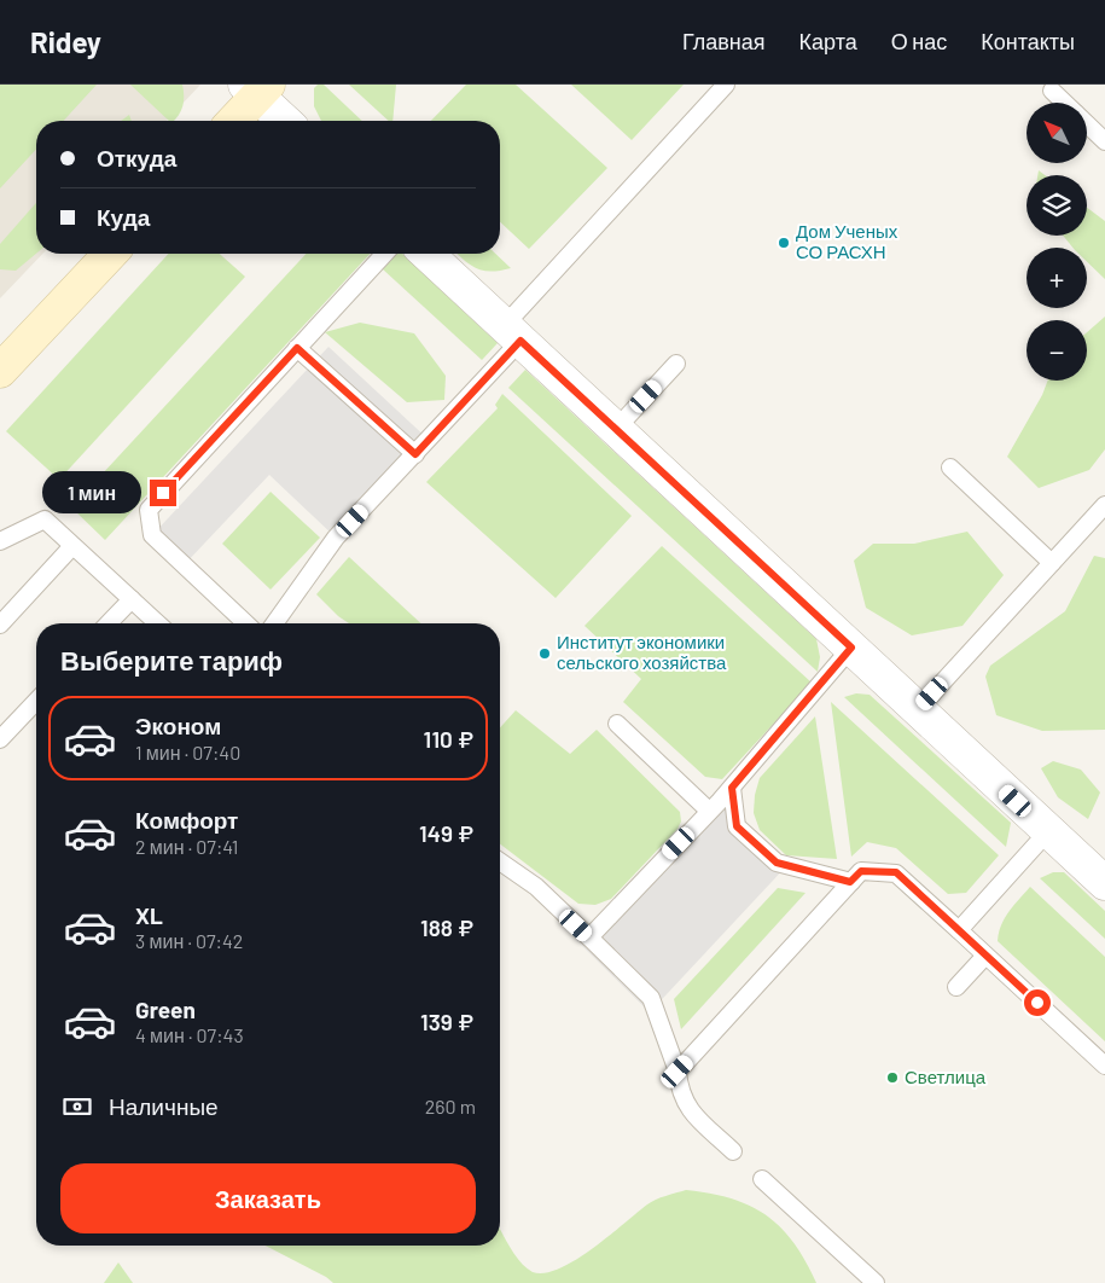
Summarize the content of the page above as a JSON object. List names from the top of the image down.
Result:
{
  "places": ["Дом Ученых СО РАСХН", "Институт экономики сельского хозяйства", "Светлица"],
  "north": "top left",
  "page": {
    "header": "Ridey",
    "nav": [
      "Главная",
      "Карта",
      "О нас",
      "Контакты"
    ],
    "map_buttons": ["+", "−"],
    "banner": ["Откуда", "Куда"],
    "bubble": "1 мин",
    "heading": "Выберите тариф",
    "list": [
      {
        "name": "Эконом",
        "note": "1 мин · 07:40",
        "value": "110 ₽"
      },
      {
        "name": "Комфорт",
        "note": "2 мин · 07:41",
        "value": "149 ₽"
      },
      {
        "name": "XL",
        "note": "3 мин · 07:42",
        "value": "188 ₽"
      },
      {
        "name": "Green",
        "note": "4 мин · 07:43",
        "value": "139 ₽"
      }
    ],
    "pay": ["Наличные", "260 m"],
    "buttons": "Заказать"
  }
}
